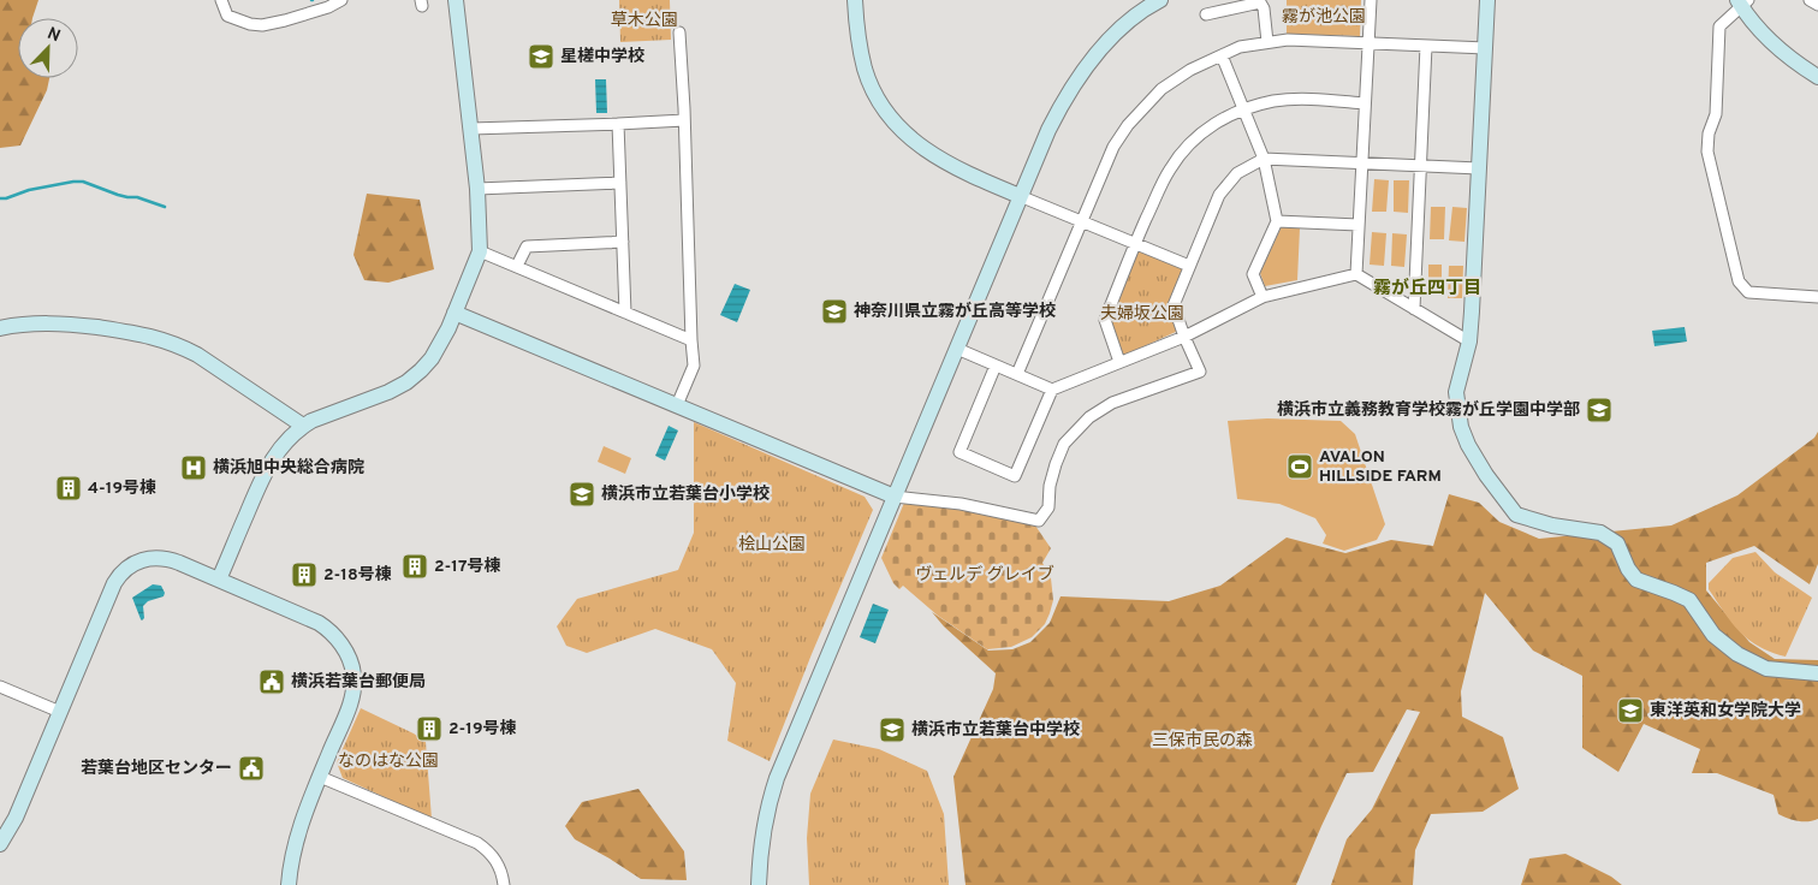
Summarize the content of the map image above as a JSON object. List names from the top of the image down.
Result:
{
  "districts": ["霧が丘四丁目"],
  "parks": [
    "霧が池公園",
    "草木公園",
    "夫婦坂公園",
    "桧山公園",
    "ヴェルデ グレイブ",
    "三保市民の森",
    "なのはな公園"
  ],
  "places": {
    "school or university": [
      "星槎中学校",
      "神奈川県立霧が丘高等学校",
      "横浜市立義務教育学校霧が丘学園中学部",
      "横浜市立若葉台小学校",
      "東洋英和女学院大学",
      "横浜市立若葉台中学校"
    ],
    "sports": ["AVALON HILLSIDE FARM"],
    "hospital": ["横浜旭中央総合病院"],
    "building": [
      "4-19号棟",
      "2-17号棟",
      "2-18号棟",
      "2-19号棟"
    ],
    "public building": ["横浜若葉台郵便局", "若葉台地区センター"]
  },
  "north": "top right"
}
